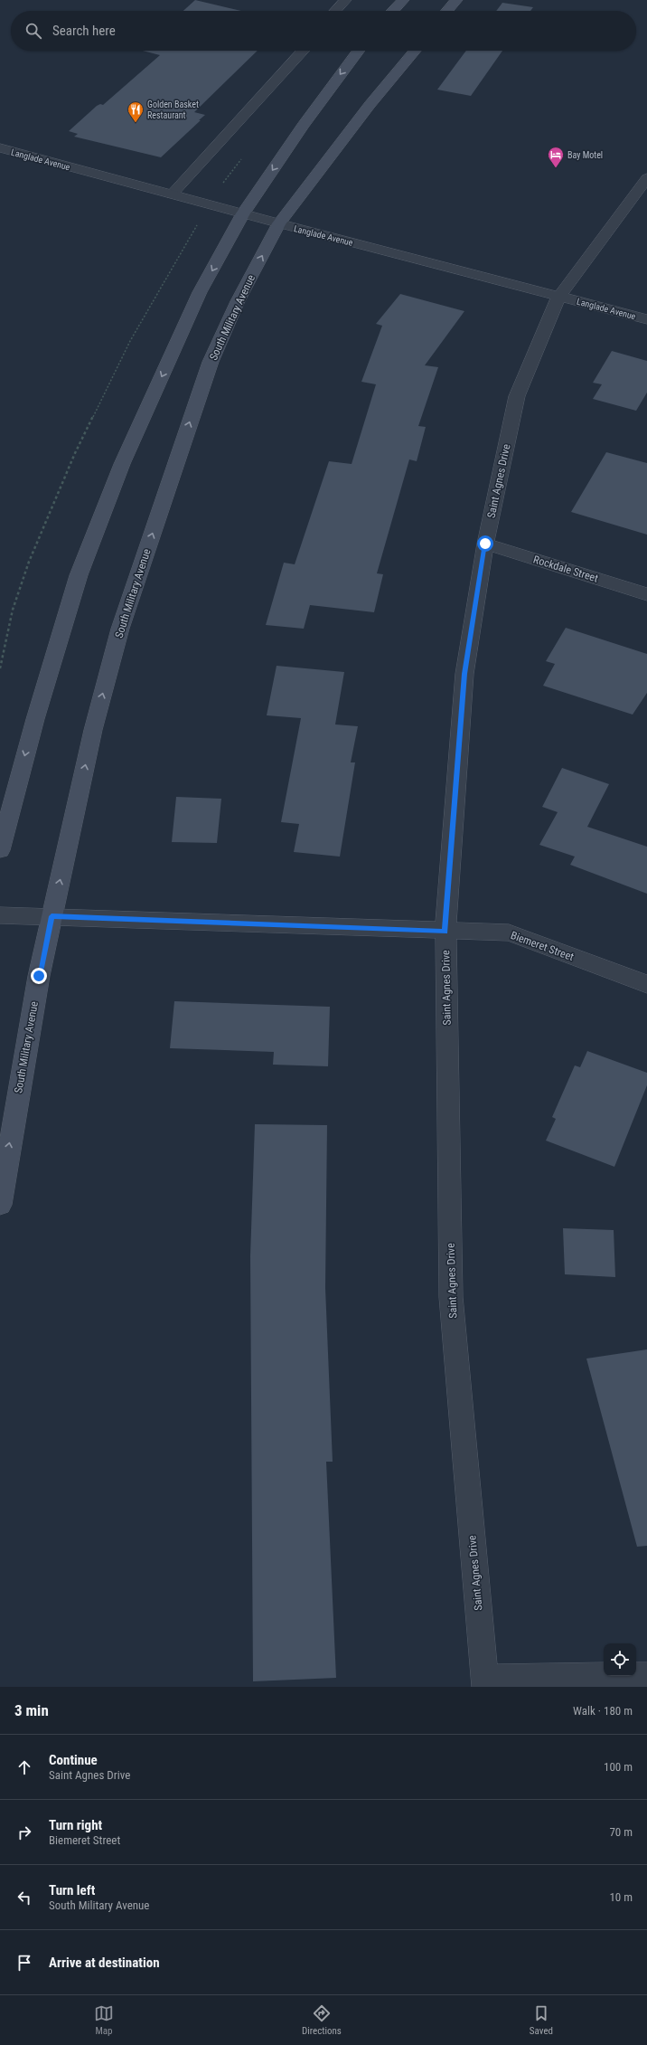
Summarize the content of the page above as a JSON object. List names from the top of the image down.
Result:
{
  "streets": {
    "main road": ["South Military Avenue"],
    "street": [
      "Langlade Avenue",
      "Saint Agnes Drive",
      "Rockdale Street",
      "Biemeret Street"
    ]
  },
  "crossings": [
    ["Langlade Avenue", "South Military Avenue"],
    ["Langlade Avenue", "Saint Agnes Drive"],
    ["South Military Avenue", "Biemeret Street"],
    ["Saint Agnes Drive", "Rockdale Street"],
    ["Saint Agnes Drive", "Biemeret Street"]
  ],
  "places": {
    "restaurant": ["Golden Basket Restaurant"],
    "hotel": ["Bay Motel"]
  },
  "page": {
    "search": "Search here",
    "heading": ["3 min", "Walk · 180 m"],
    "list": [
      ["Continue", "Saint Agnes Drive", "100 m"],
      ["Turn right", "Biemeret Street", "70 m"],
      ["Turn left", "South Military Avenue", "10 m"],
      "Arrive at destination"
    ],
    "nav": ["Map", "Directions", "Saved"]
  }
}
